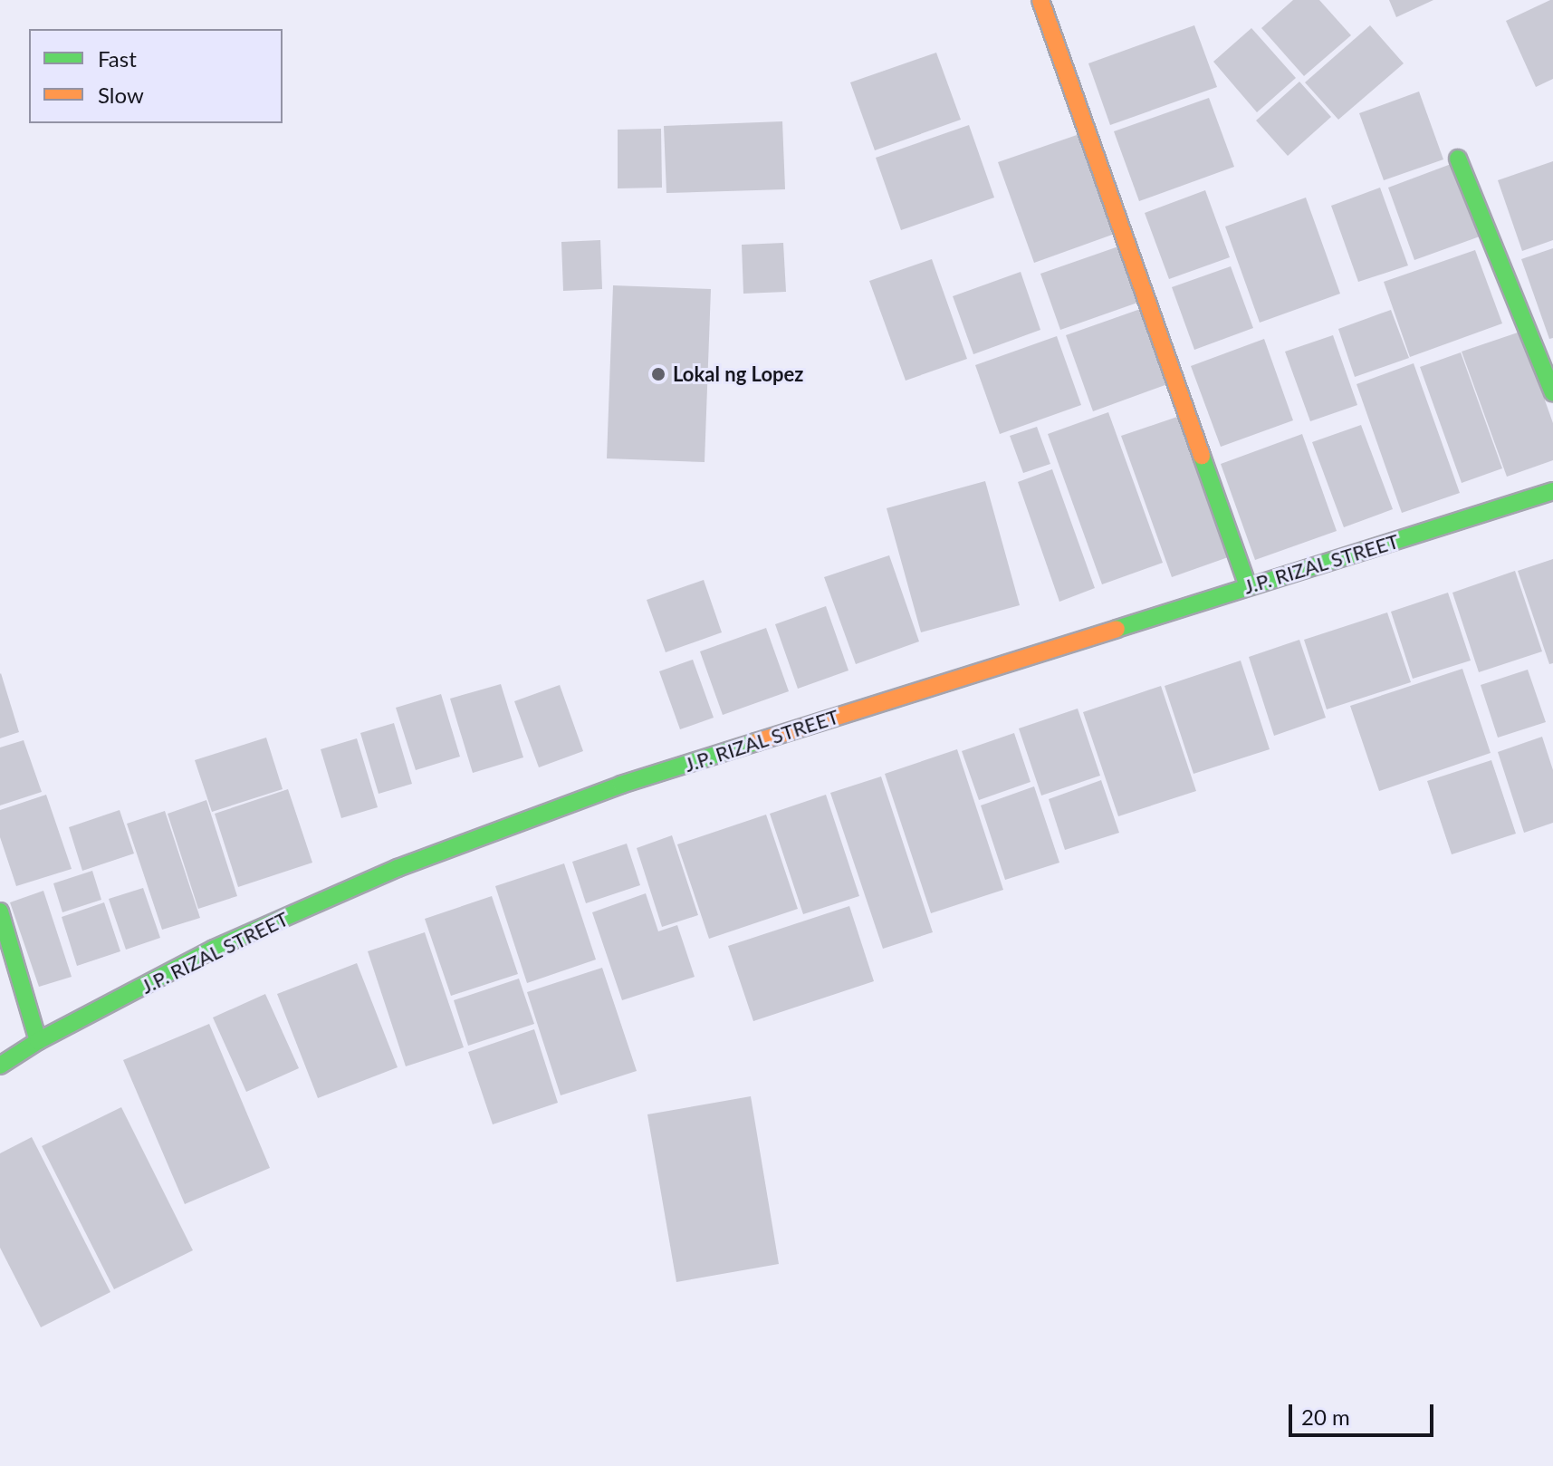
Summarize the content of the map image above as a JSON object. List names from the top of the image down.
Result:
{
  "streets": {
    "main road": ["J.P. RIZAL STREET"]
  },
  "places": ["Lokal ng Lopez"],
  "legend": ["Fast", "Slow"],
  "scale_bar": "20 m"
}
